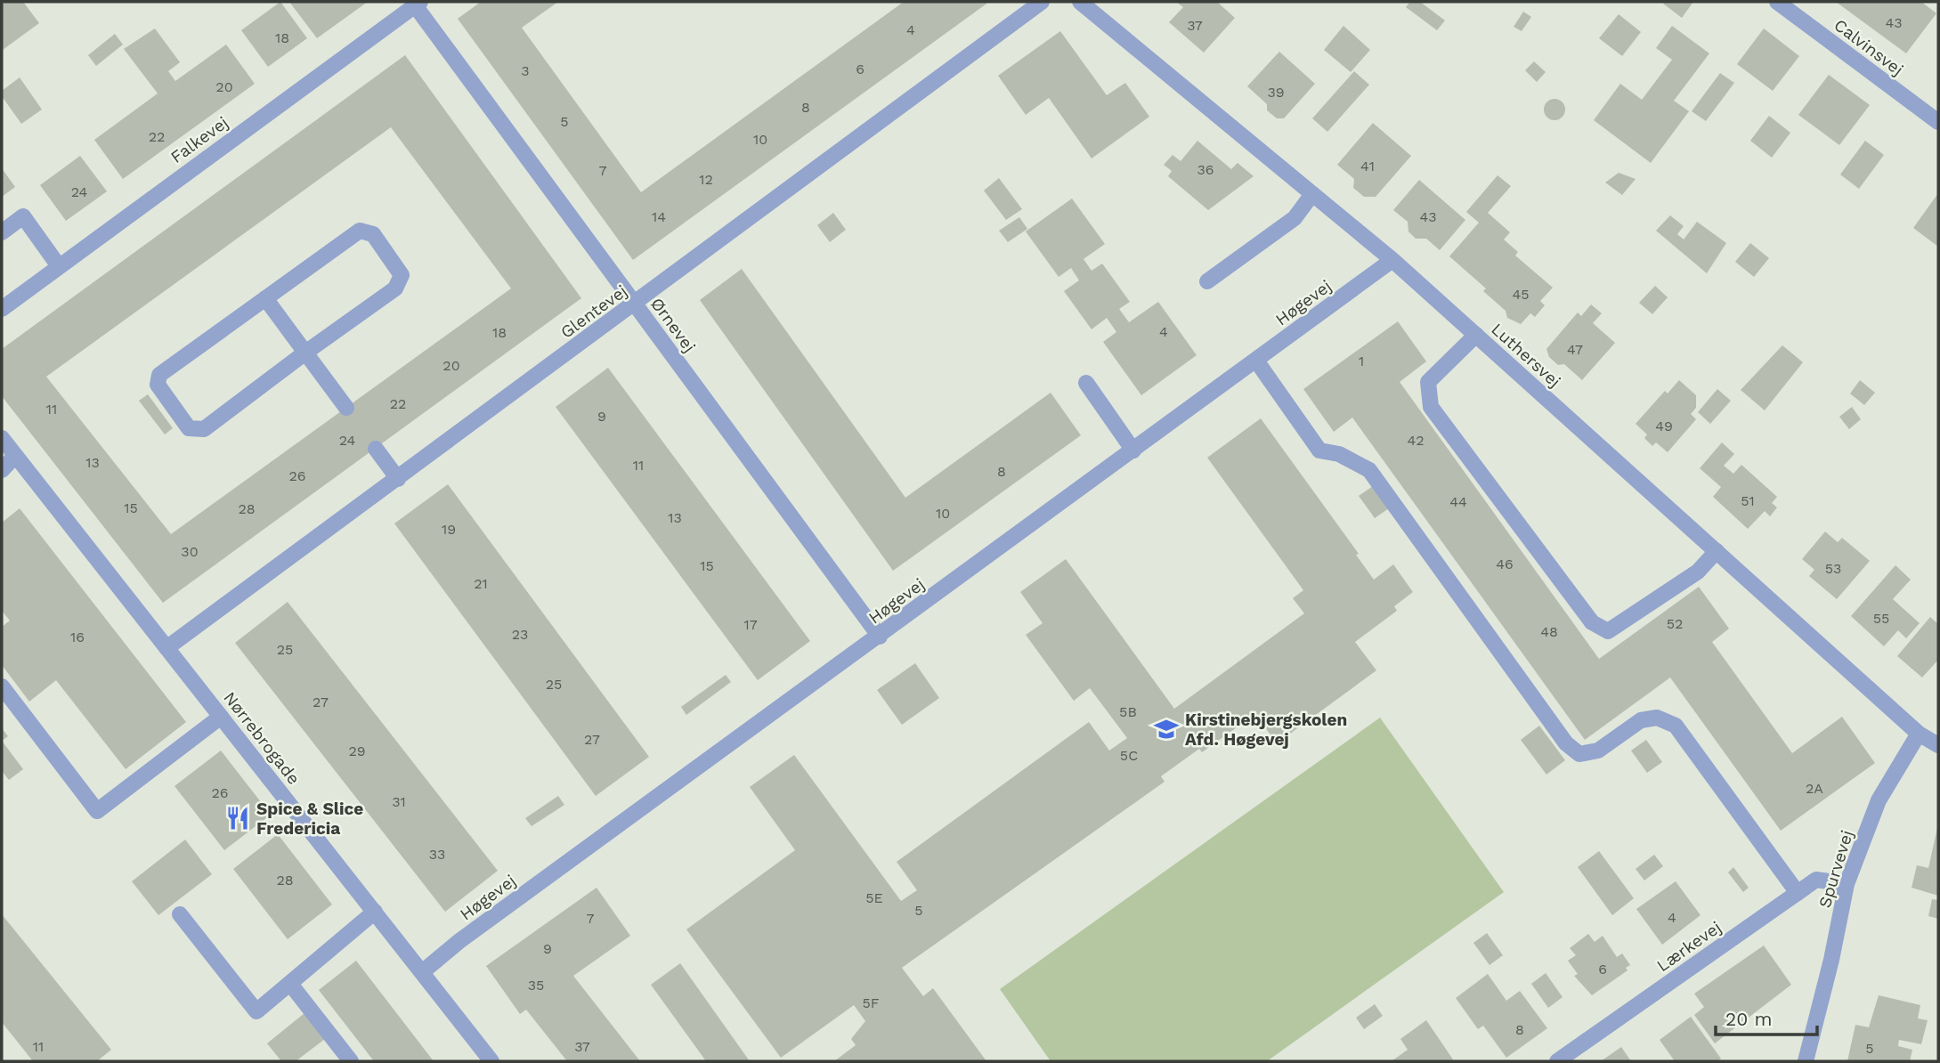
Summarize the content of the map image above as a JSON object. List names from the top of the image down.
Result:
{
  "streets": {
    "street": [
      "Calvinsvej",
      "Falkevej",
      "Høgevej",
      "Glentevej",
      "Ørnevej",
      "Luthersvej",
      "Nørrebrogade",
      "Spurvevej",
      "Lærkevej"
    ]
  },
  "crossings": [
    ["Falkevej", "Ørnevej"],
    ["Høgevej", "Ørnevej"],
    ["Høgevej", "Luthersvej"],
    ["Høgevej", "Nørrebrogade"],
    ["Glentevej", "Ørnevej"],
    ["Glentevej", "Nørrebrogade"],
    ["Luthersvej", "Spurvevej"],
    ["Spurvevej", "Lærkevej"]
  ],
  "places": {
    "school or university": ["Kirstinebjergskolen Afd. Høgevej"],
    "restaurant": ["Spice & Slice Fredericia"]
  },
  "house_numbers": [
    "43",
    "37",
    "4",
    "18",
    "6",
    "3",
    "20",
    "39",
    "8",
    "5",
    "22",
    "10",
    "41",
    "36",
    "7",
    "12",
    "24",
    "14",
    "43",
    "45",
    "4",
    "18",
    "47",
    "1",
    "20",
    "22",
    "11",
    "9",
    "49",
    "24",
    "42",
    "13",
    "11",
    "8",
    "26",
    "51",
    "44",
    "15",
    "28",
    "10",
    "13",
    "19",
    "30",
    "46",
    "15",
    "53",
    "21",
    "55",
    "52",
    "17",
    "48",
    "23",
    "16",
    "25",
    "25",
    "27",
    "5B",
    "27",
    "29",
    "5C",
    "2A",
    "26",
    "31",
    "33",
    "28",
    "5E",
    "5",
    "4",
    "7",
    "9",
    "6",
    "35",
    "5F",
    "8",
    "11",
    "37",
    "5"
  ],
  "scale_bar": "20 m"
}
